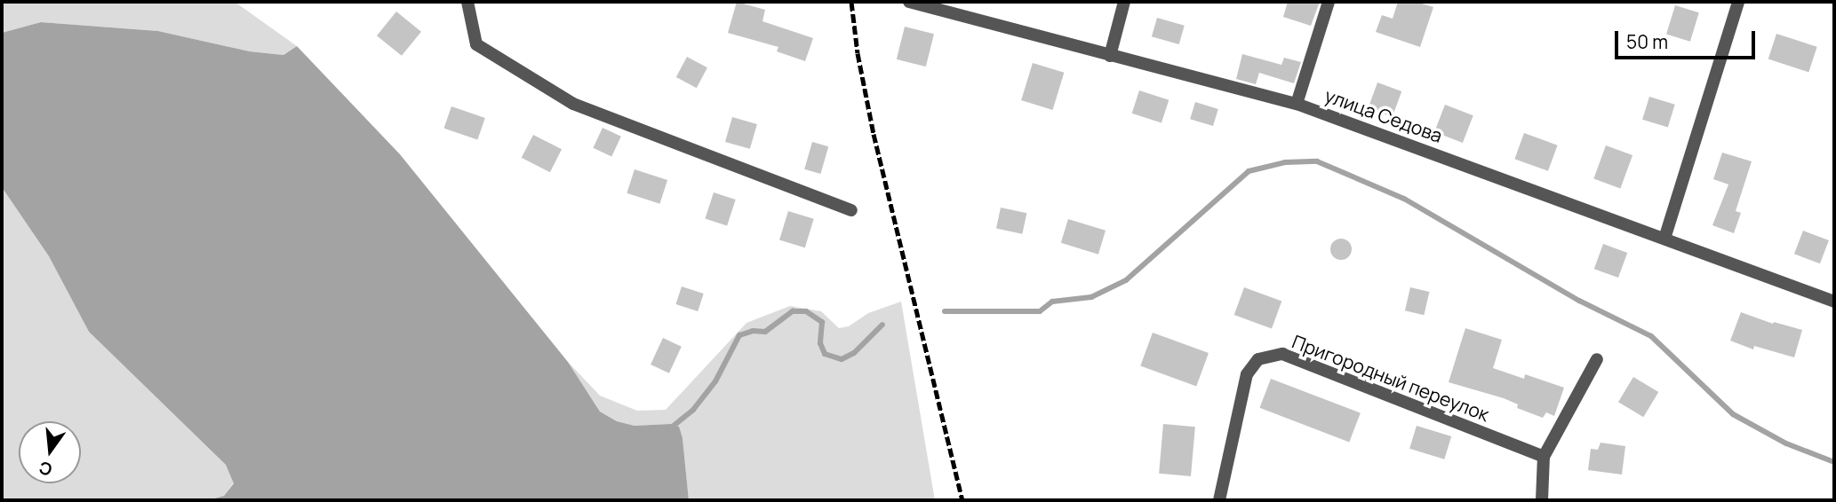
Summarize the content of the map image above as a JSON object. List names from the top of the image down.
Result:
{
  "streets": {
    "street": ["улица Седова", "Пригородный переулок"]
  },
  "scale_bar": "50 m",
  "north": "bottom"
}
